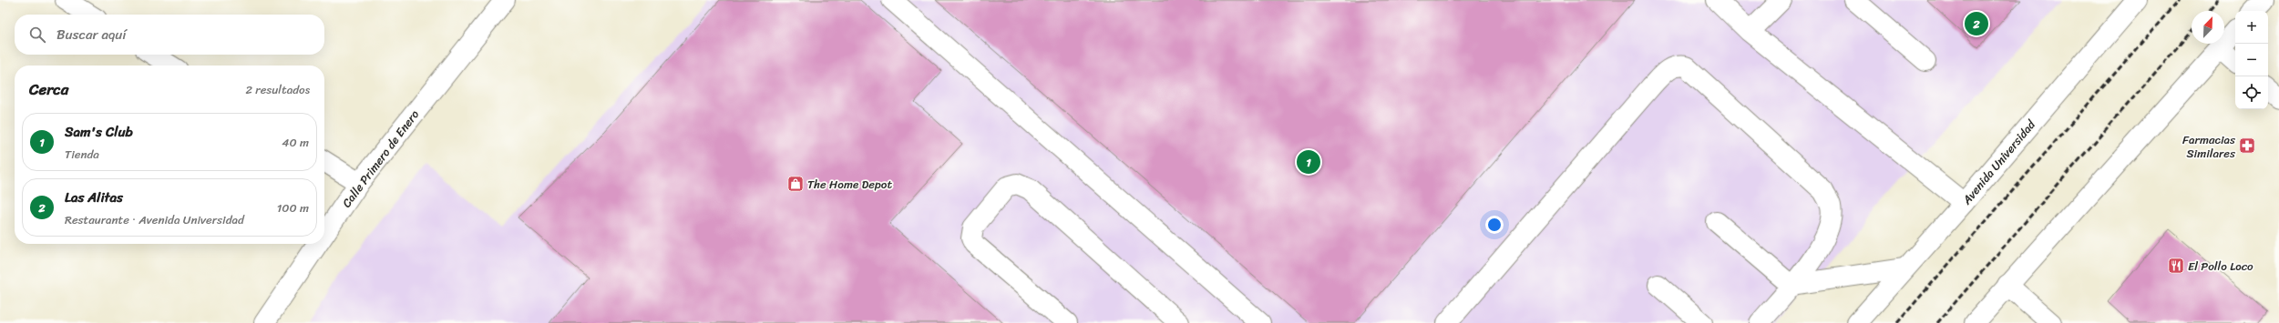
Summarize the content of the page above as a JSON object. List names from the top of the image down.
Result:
{
  "streets": {
    "main road": ["Calle Primero de Enero", "Avenida Universidad"]
  },
  "places": {
    "pharmacy": ["Farmacias Similares"],
    "shop": ["The Home Depot"],
    "restaurant": ["El Pollo Loco"]
  },
  "north": "top right",
  "page": {
    "pins": ["2", "1"],
    "map_buttons": ["+", "−"],
    "search": "Buscar aquí",
    "heading": ["Cerca", "2 resultados"],
    "list": [
      {
        "mark": "1",
        "name": "Sam's Club",
        "note": "Tienda",
        "value": "40 m"
      },
      {
        "mark": "2",
        "name": "Las Alitas",
        "note": "Restaurante · Avenida Universidad",
        "value": "100 m"
      }
    ]
  }
}
